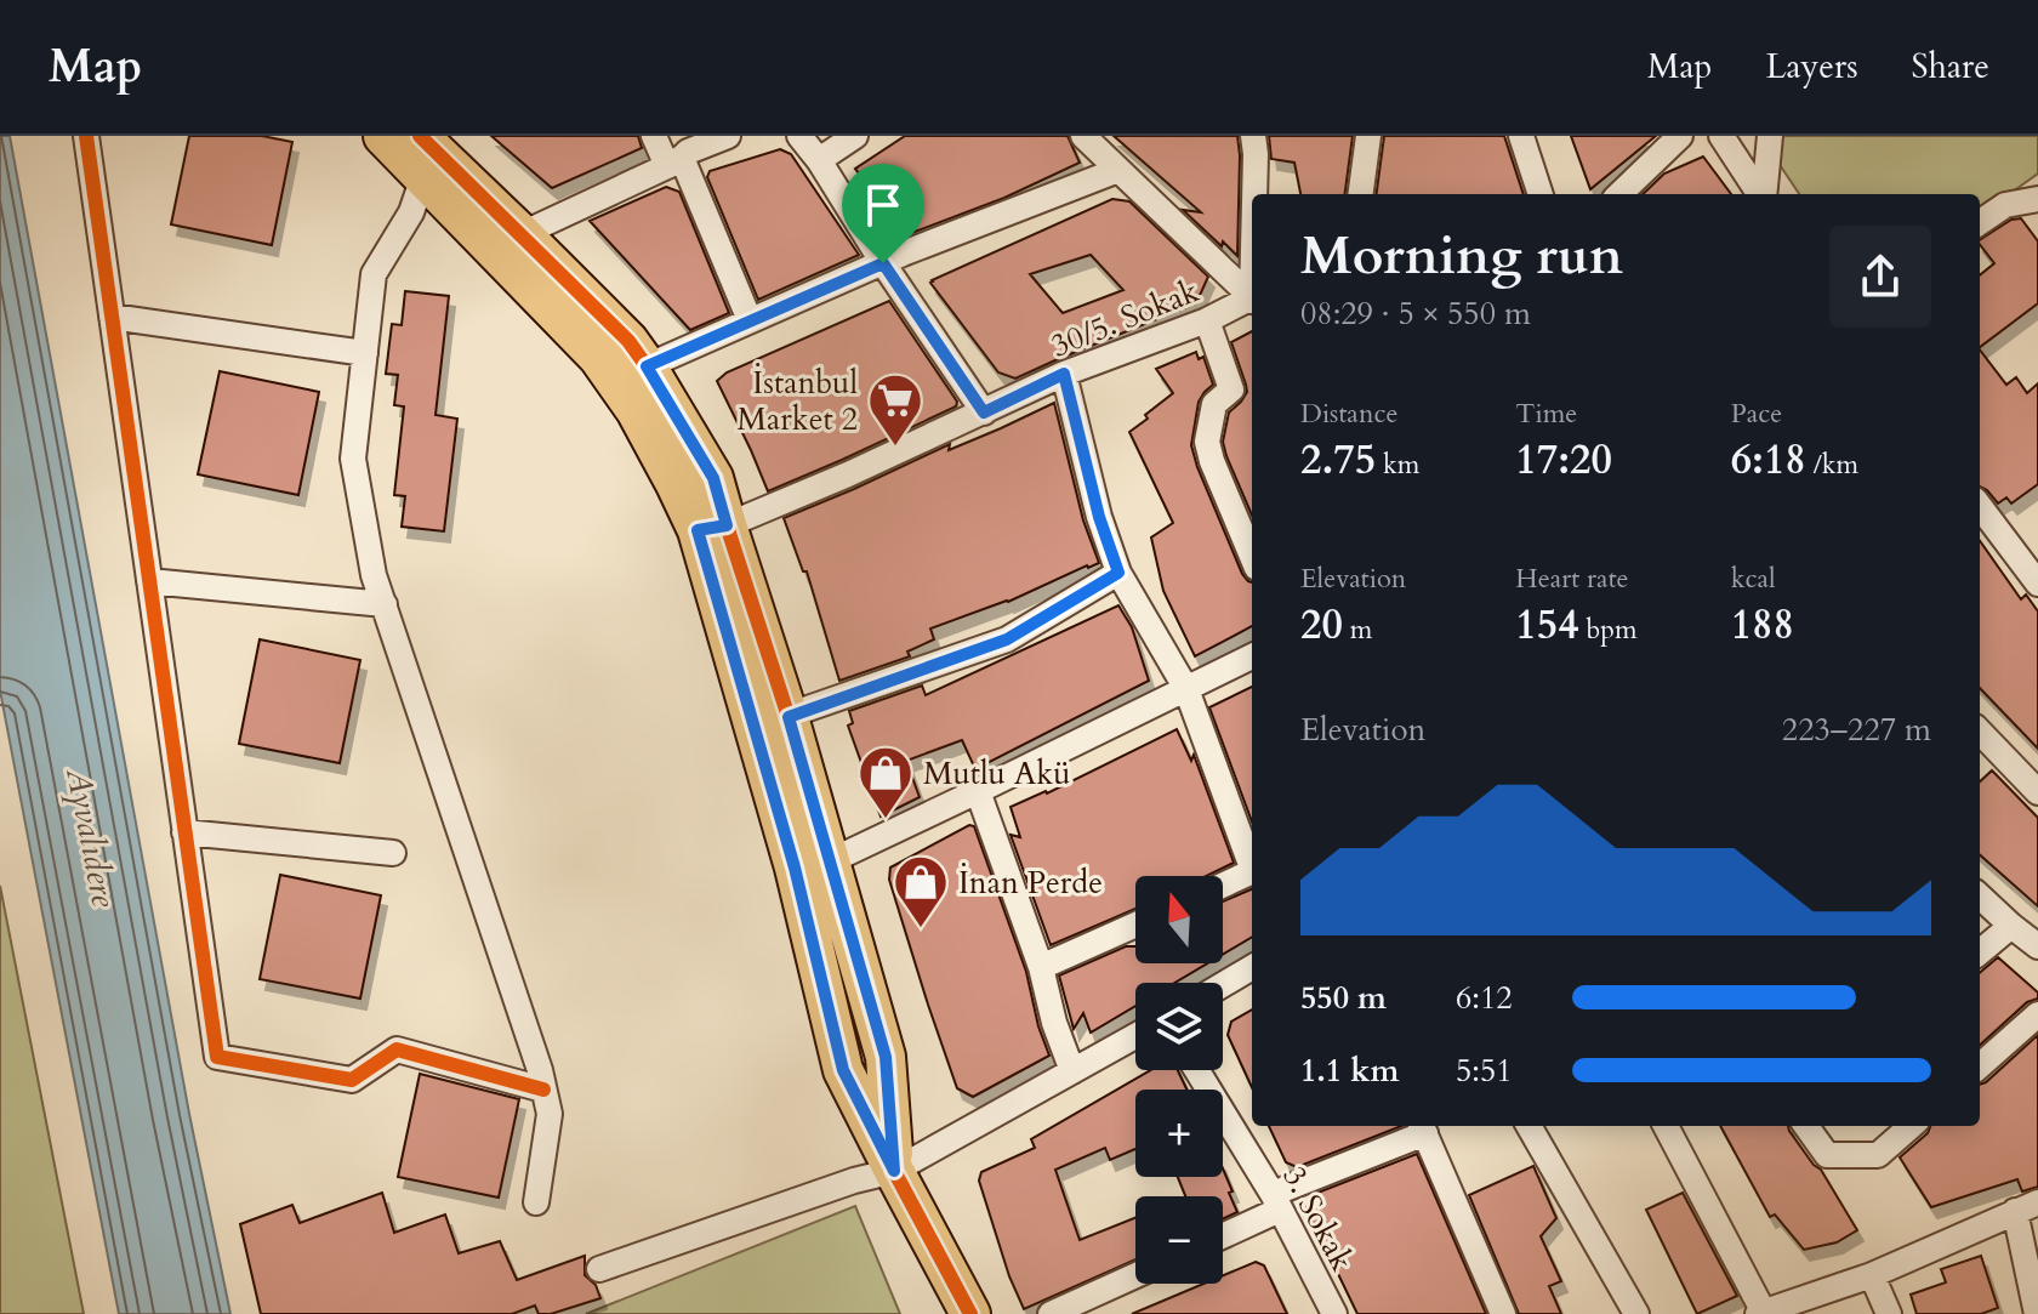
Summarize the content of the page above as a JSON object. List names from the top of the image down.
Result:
{
  "streets": {
    "street": ["30/5. Sokak", "3. Sokak"]
  },
  "water": ["Ayvalıdere"],
  "places": {
    "supermarket": ["İstanbul Market 2"],
    "shop": ["Mutlu Akü", "İnan Perde"]
  },
  "north": "top",
  "page": {
    "header": "Map",
    "nav": ["Map", "Layers", "Share"],
    "heading": ["Morning run", "08:29 · 5 × 550 m"],
    "stats": [
      ["Distance", "2.75 km"],
      ["Time", "17:20"],
      ["Pace", "6:18 /km"],
      ["Elevation", "20 m"],
      ["Heart rate", "154 bpm"],
      ["kcal", "188"]
    ],
    "chart": ["Elevation", "223–227 m"],
    "map_buttons": ["+", "−"],
    "list": [
      {
        "name": "550 m",
        "note": "6:12"
      },
      {
        "name": "1.1 km",
        "note": "5:51"
      }
    ]
  }
}
